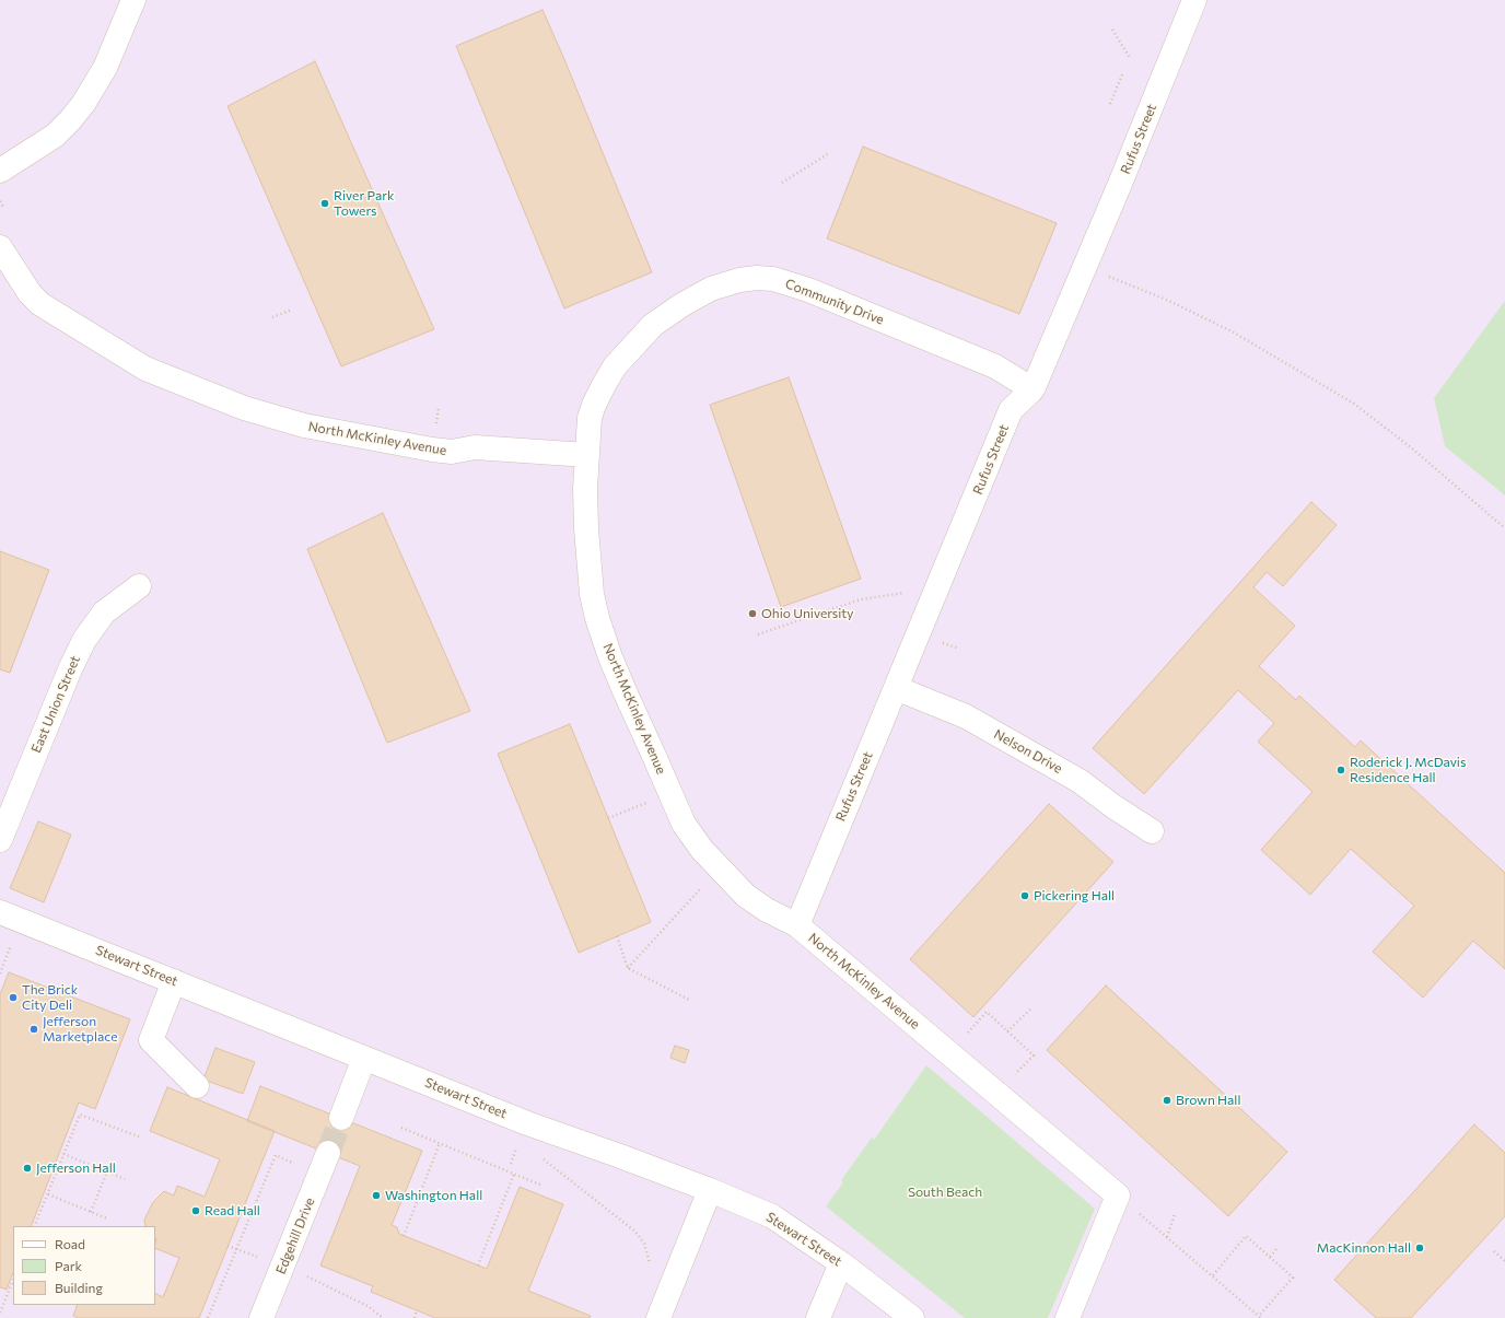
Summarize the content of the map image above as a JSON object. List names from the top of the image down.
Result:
{
  "streets": {
    "street": [
      "Rufus Street",
      "Community Drive",
      "North McKinley Avenue",
      "East Union Street",
      "Nelson Drive",
      "Stewart Street",
      "Edgehill Drive"
    ]
  },
  "crossings": [
    ["Rufus Street", "Community Drive"],
    ["Rufus Street", "North McKinley Avenue"],
    ["Rufus Street", "Nelson Drive"],
    ["Community Drive", "North McKinley Avenue"]
  ],
  "parks": ["South Beach"],
  "places": [
    "River Park Towers",
    "Ohio University",
    "Roderick J. McDavis Residence Hall",
    "Pickering Hall",
    "The Brick City Deli",
    "Jefferson Marketplace",
    "Brown Hall",
    "Jefferson Hall",
    "Washington Hall",
    "Read Hall",
    "MacKinnon Hall"
  ],
  "legend": ["Road", "Park", "Building"]
}
